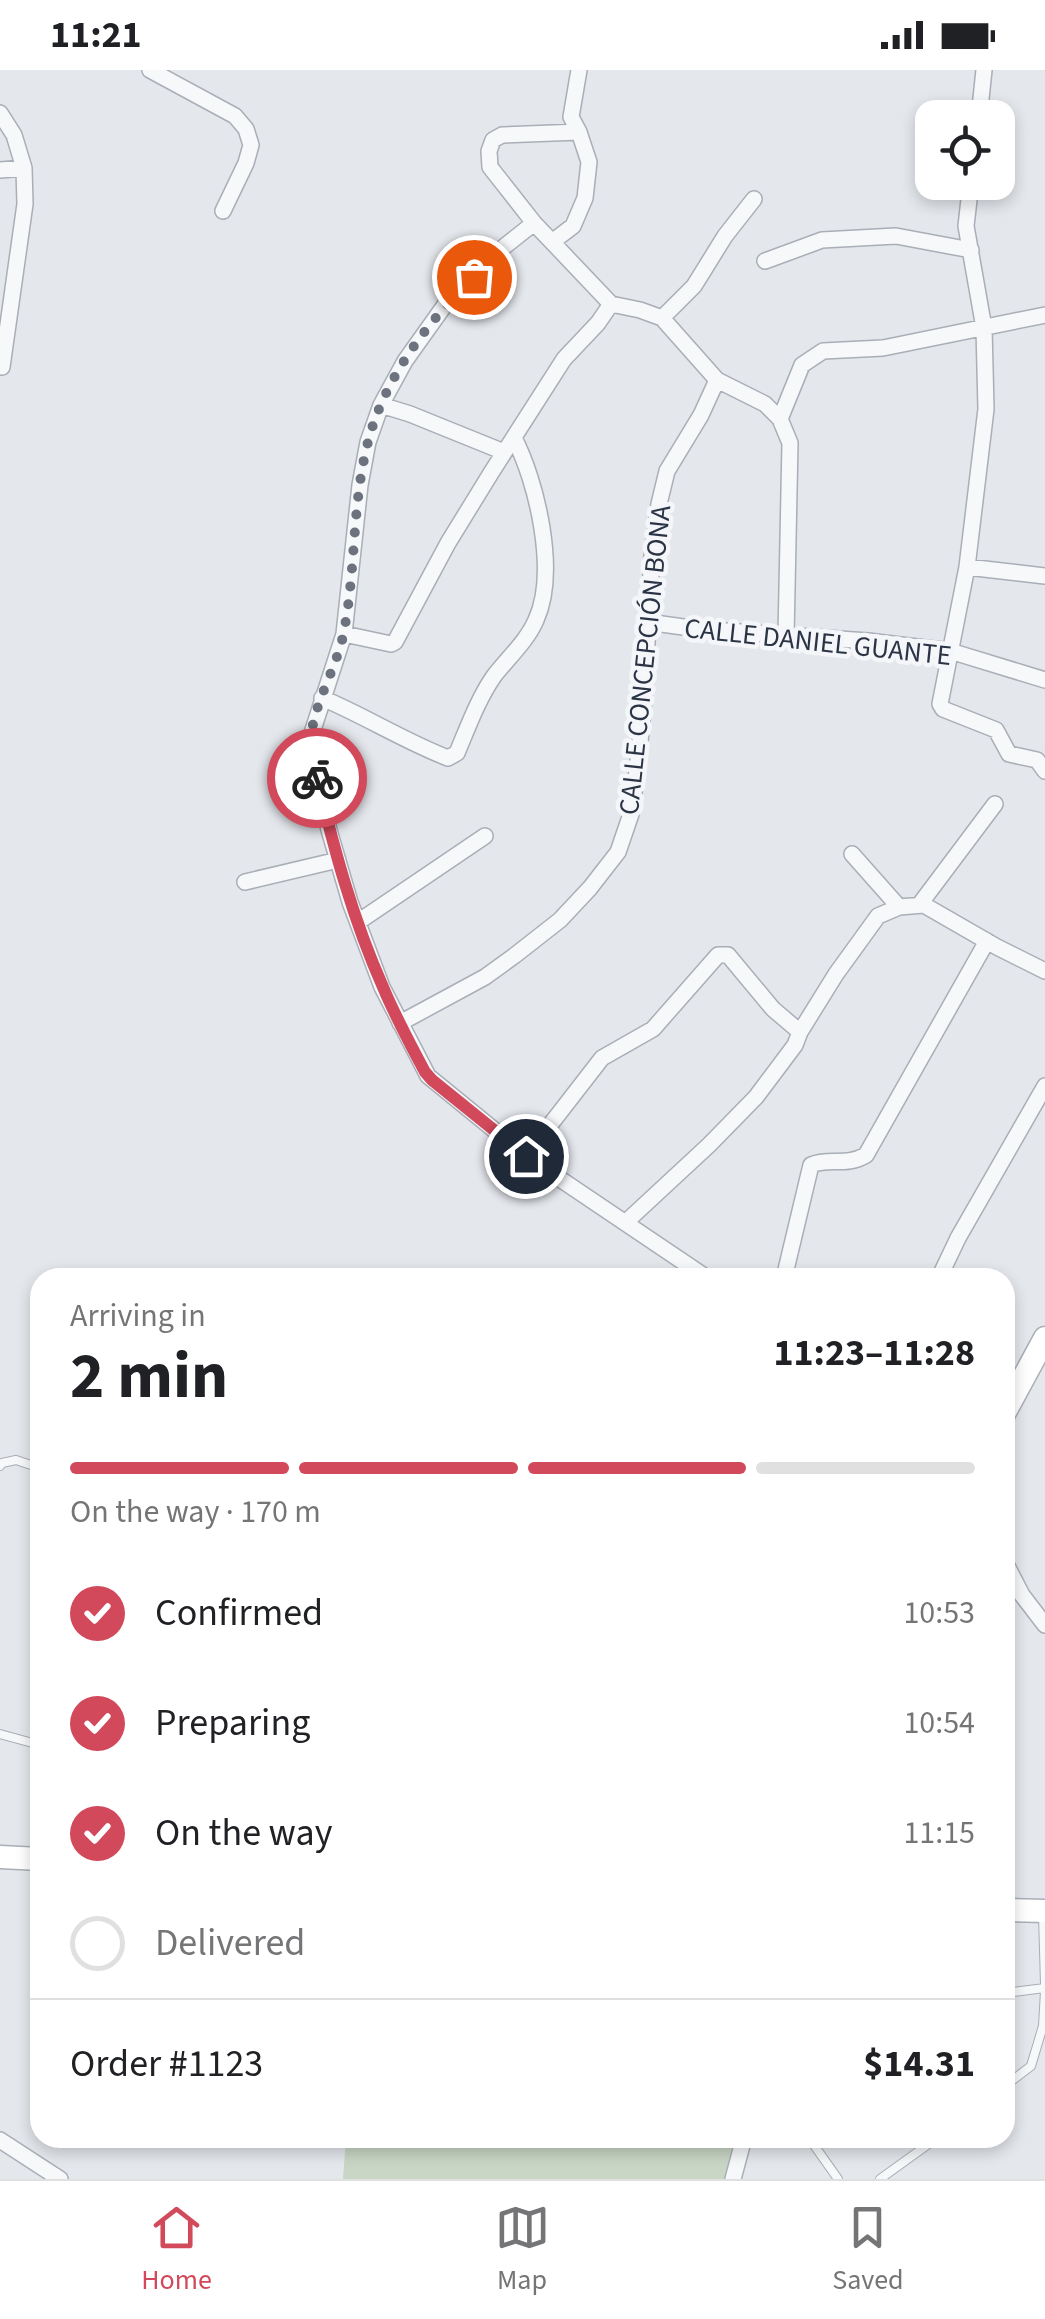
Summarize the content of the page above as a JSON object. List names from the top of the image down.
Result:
{
  "streets": {
    "street": ["CALLE DANIEL GUANTE", "CALLE CONCEPCIÓN BONA"]
  },
  "crossings": [
    ["CALLE DANIEL GUANTE", "CALLE CONCEPCIÓN BONA"]
  ],
  "page": {
    "status": "11:21",
    "heading": ["2 min", "Arriving in", "11:23–11:28"],
    "panel": ["Order #1123", "$14.31"],
    "bar": "On the way · 170 m",
    "list": [
      ["Confirmed", "10:53"],
      ["Preparing", "10:54"],
      ["On the way", "11:15"],
      "Delivered"
    ],
    "tabs": ["Home", "Map", "Saved"]
  }
}
